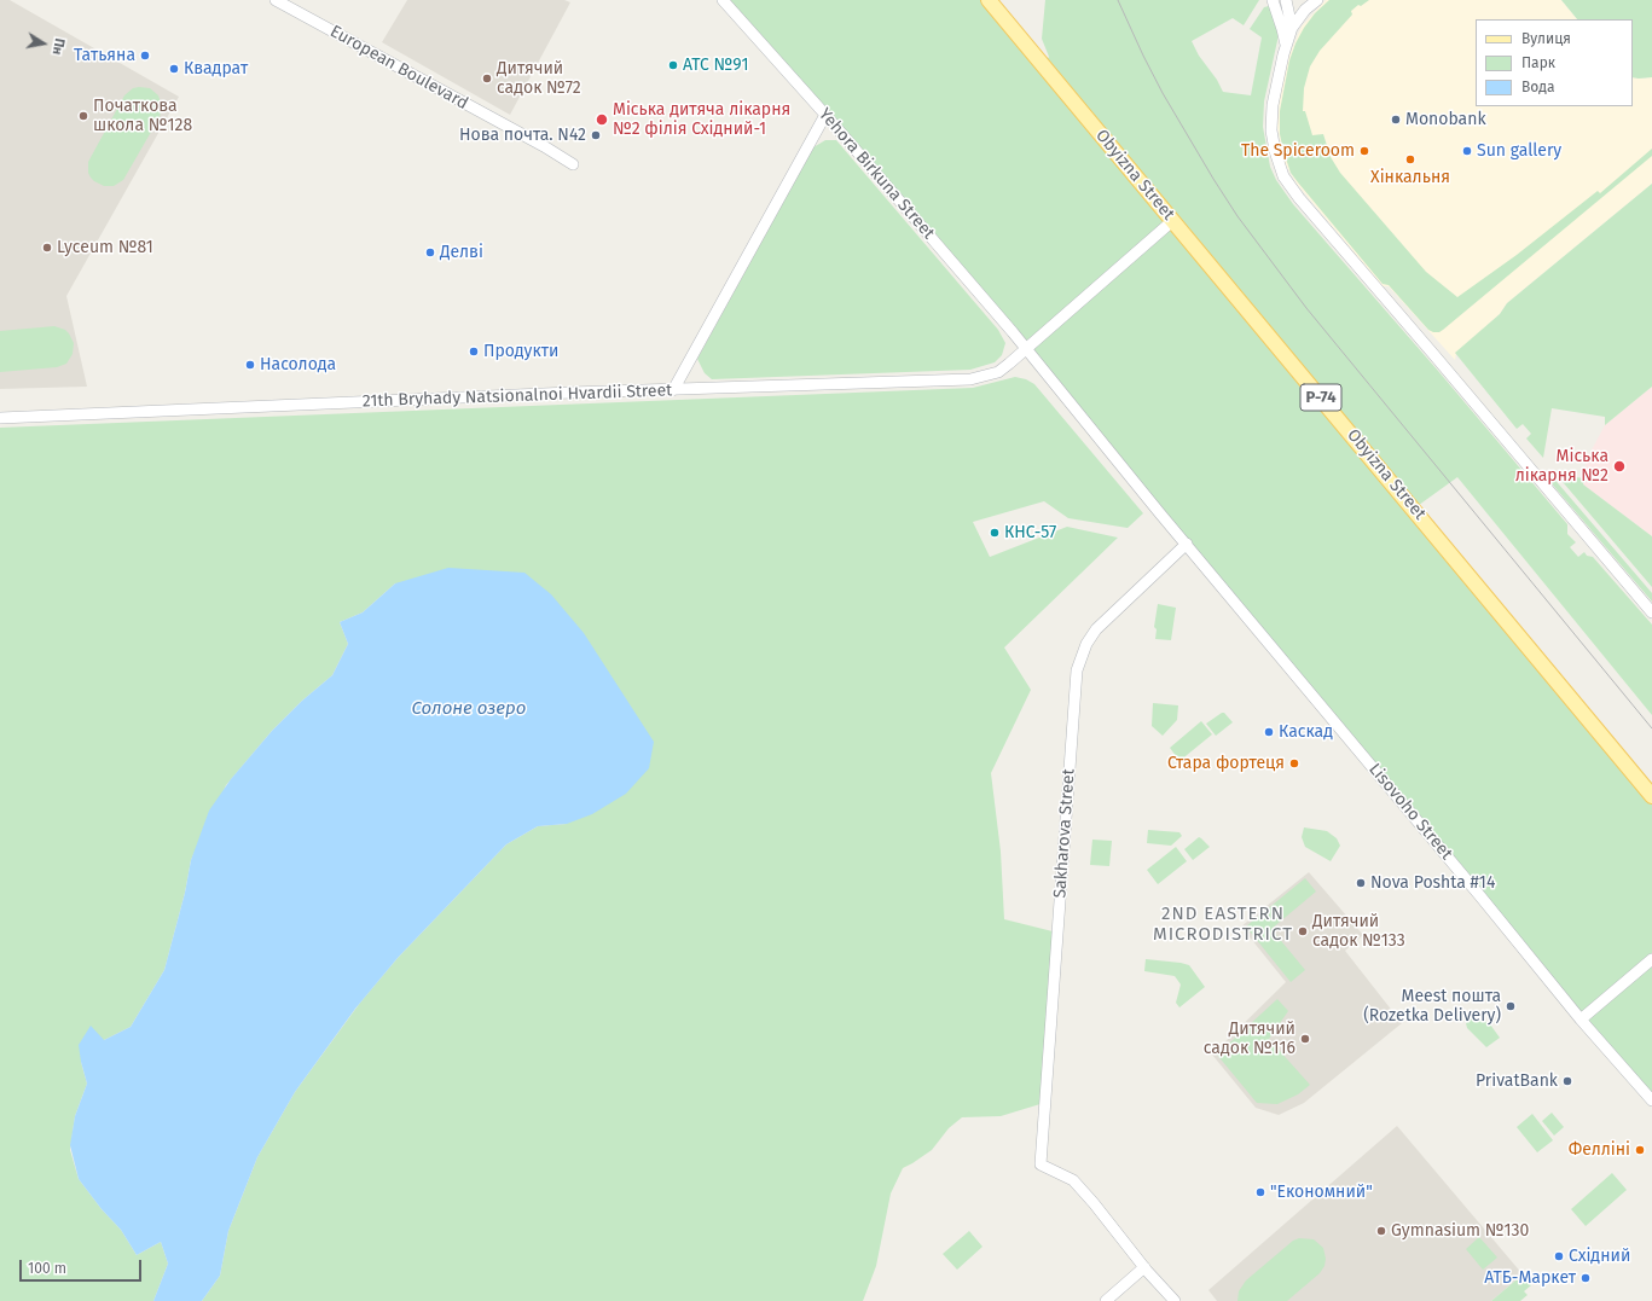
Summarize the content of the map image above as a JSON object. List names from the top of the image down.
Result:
{
  "streets": {
    "main road": ["Obyizna Street", "Р-74"],
    "street": [
      "European Boulevard",
      "Yehora Birkuna Street",
      "21th Bryhady Natsionalnoi Hvardii Street",
      "Lisovoho Street",
      "Sakharova Street"
    ]
  },
  "crossings": [
    ["Yehora Birkuna Street", "21th Bryhady Natsionalnoi Hvardii Street"],
    ["Yehora Birkuna Street", "Lisovoho Street"],
    ["Yehora Birkuna Street", "Sakharova Street"],
    ["Obyizna Street", "21th Bryhady Natsionalnoi Hvardii Street"],
    ["Lisovoho Street", "Sakharova Street"]
  ],
  "districts": ["2ND EASTERN MICRODISTRICT"],
  "water": ["Солоне озеро"],
  "places": [
    "Татьяна",
    "АТС №91",
    "Квадрат",
    "Дитячий садок №72",
    "Початкова школа №128",
    "Міська дитяча лікарня №2 філія Східний-1",
    "Monobank",
    "Нова почта. N42",
    "The Spiceroom",
    "Sun gallery",
    "Хінкальня",
    "Lyceum №81",
    "Делві",
    "Продукти",
    "Насолода",
    "Міська лікарня №2",
    "КНС-57",
    "Каскад",
    "Стара фортеця",
    "Nova Poshta #14",
    "Дитячий садок №133",
    "Meest пошта (Rozetka Delivery)",
    "Дитячий садок №116",
    "PrivatBank",
    "Фелліні",
    "\"Економний\"",
    "Gymnasium №130",
    "Східний",
    "АТБ-Маркет"
  ],
  "legend": ["Вулиця", "Парк", "Вода"],
  "scale_bar": "100 m",
  "north": "right"
}
